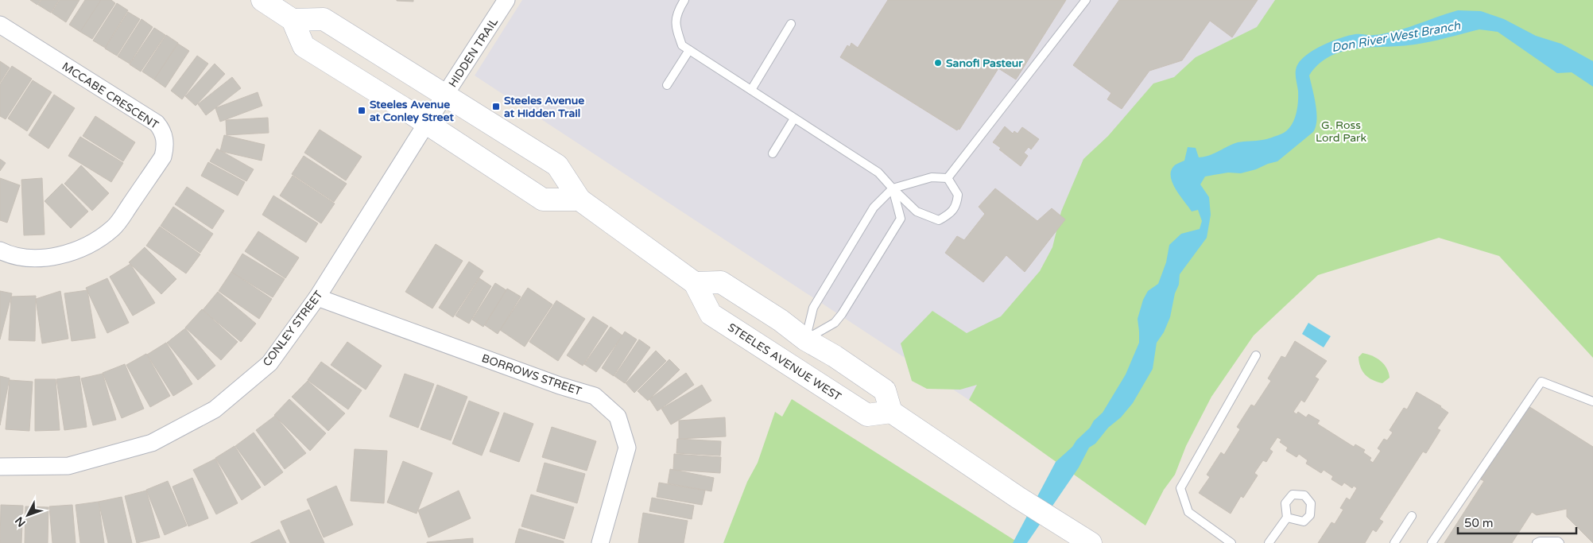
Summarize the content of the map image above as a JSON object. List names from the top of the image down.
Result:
{
  "streets": {
    "main road": ["STEELES AVENUE WEST"],
    "street": [
      "HIDDEN TRAIL",
      "MCCABE CRESCENT",
      "CONLEY STREET",
      "BORROWS STREET"
    ]
  },
  "crossings": [
    ["HIDDEN TRAIL", "CONLEY STREET"],
    ["HIDDEN TRAIL", "STEELES AVENUE WEST"],
    ["CONLEY STREET", "BORROWS STREET"]
  ],
  "water": ["Don River West Branch"],
  "parks": ["G. Ross Lord Park"],
  "places": {
    "other": ["Sanofi Pasteur"],
    "transit": ["Steeles Avenue at Hidden Trail", "Steeles Avenue at Conley Street"]
  },
  "scale_bar": "50 m",
  "north": "bottom left"
}
